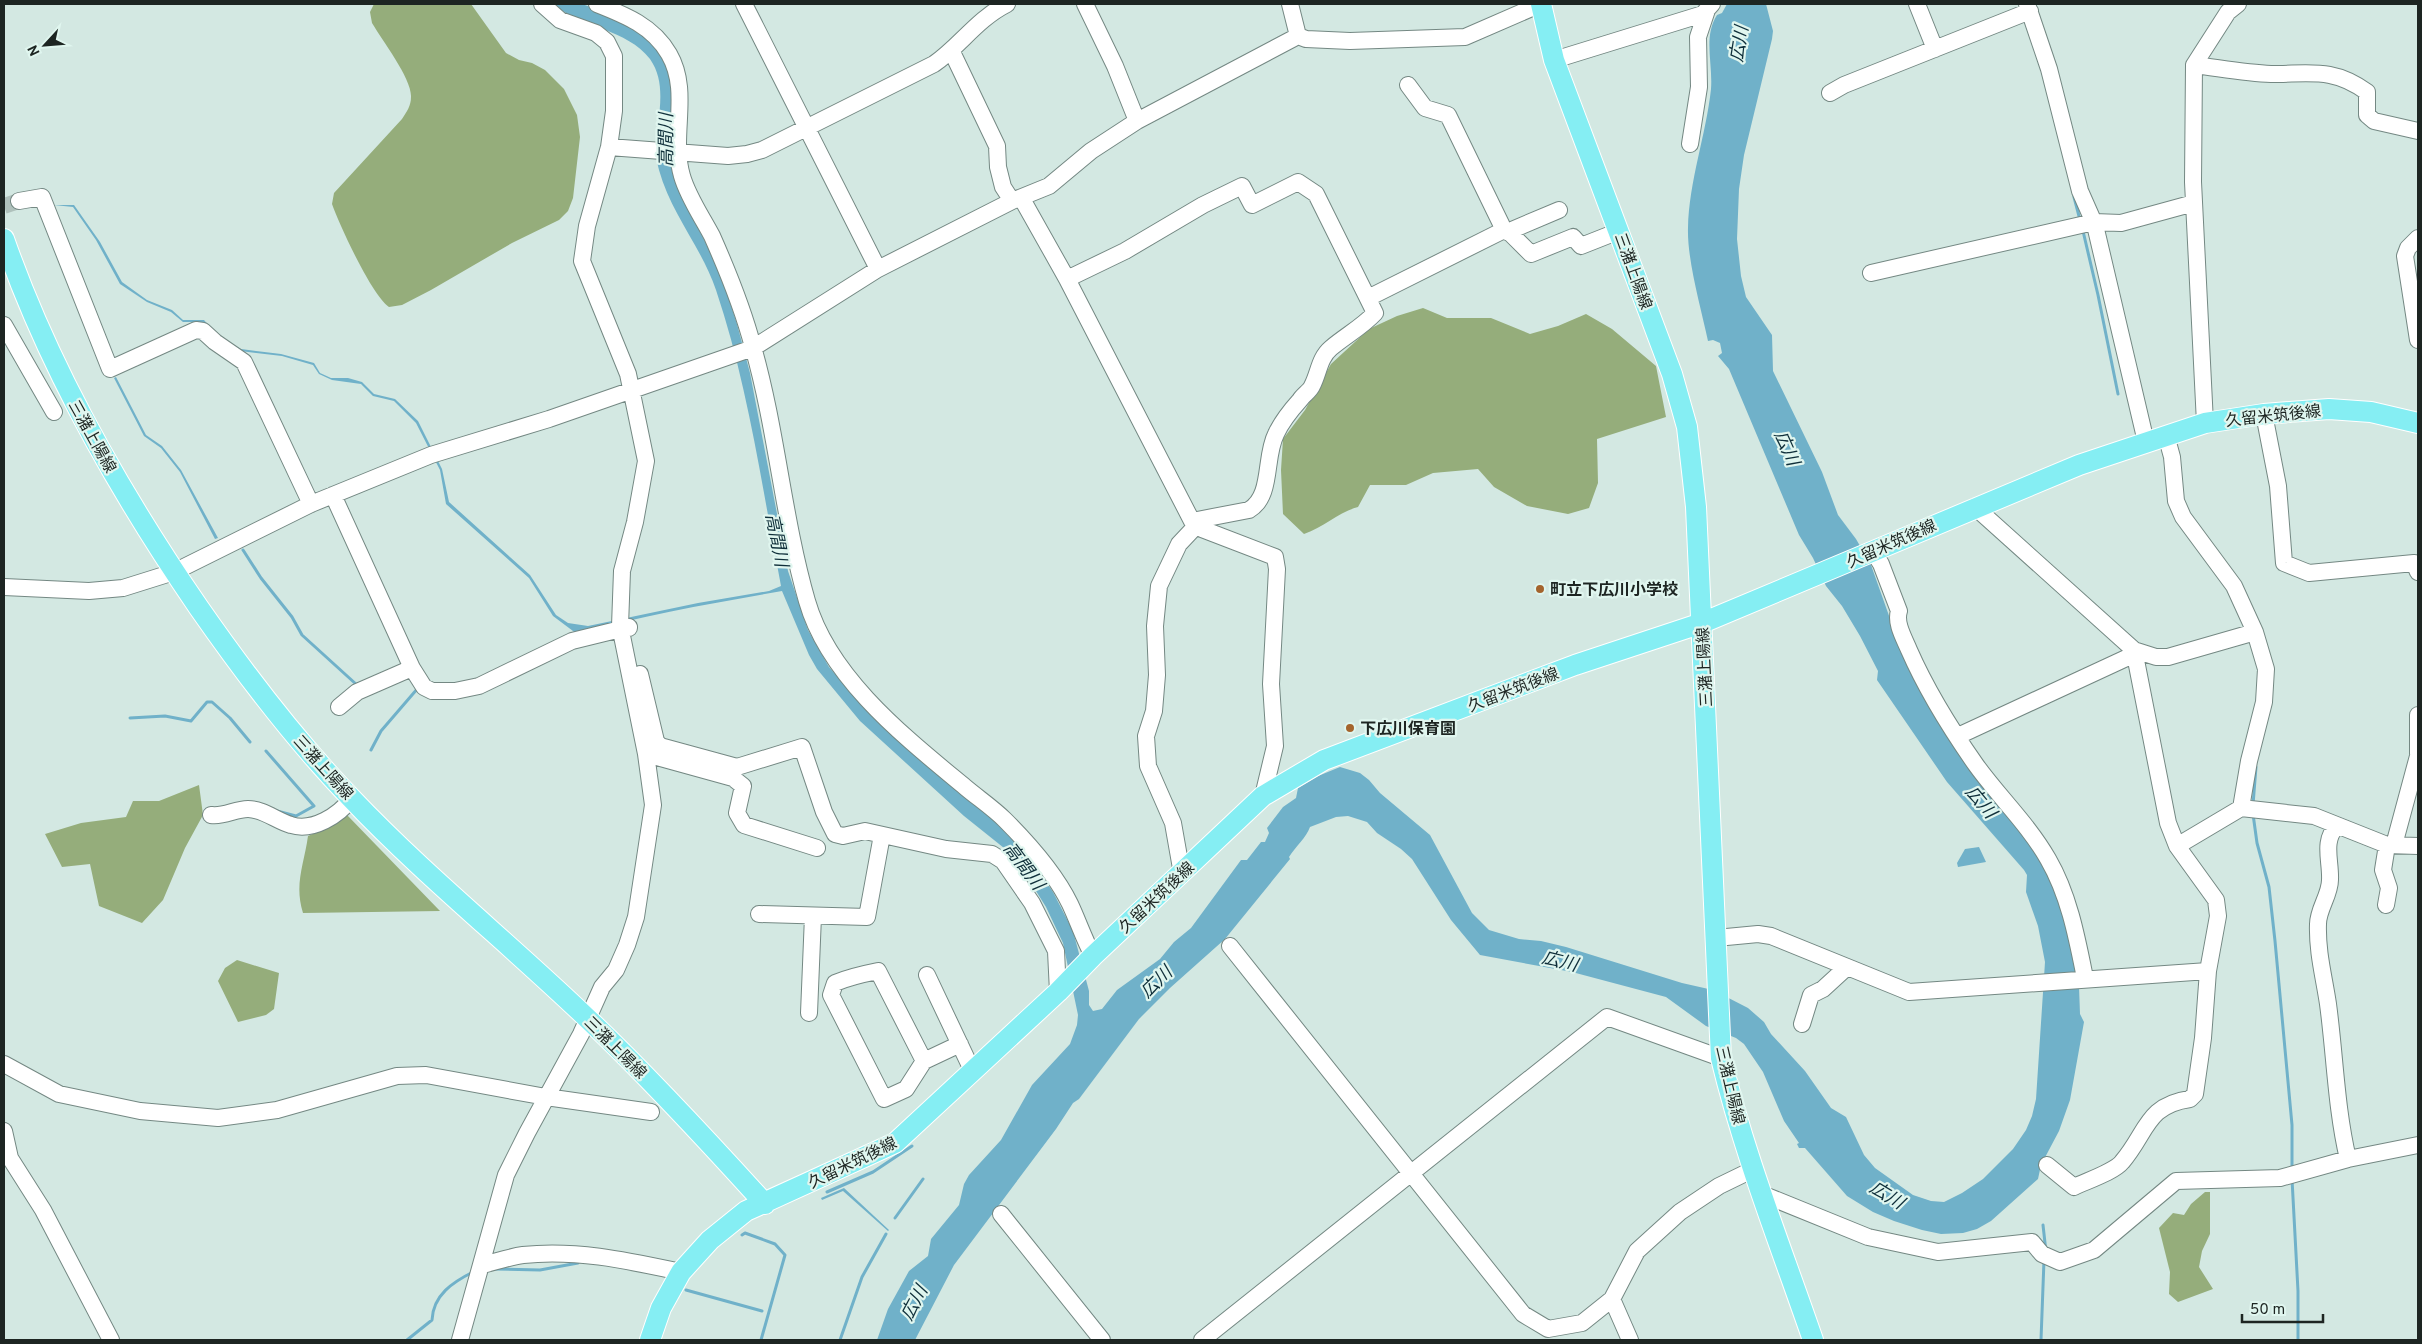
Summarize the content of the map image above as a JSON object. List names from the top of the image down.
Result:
{
  "streets": {
    "main road": ["三潴上陽線", "久留米筑後線"]
  },
  "crossings": [
    ["三潴上陽線", "久留米筑後線"]
  ],
  "water": ["広川", "高間川"],
  "places": ["町立下広川小学校", "下広川保育園"],
  "scale_bar": "50 m",
  "north": "bottom left"
}
